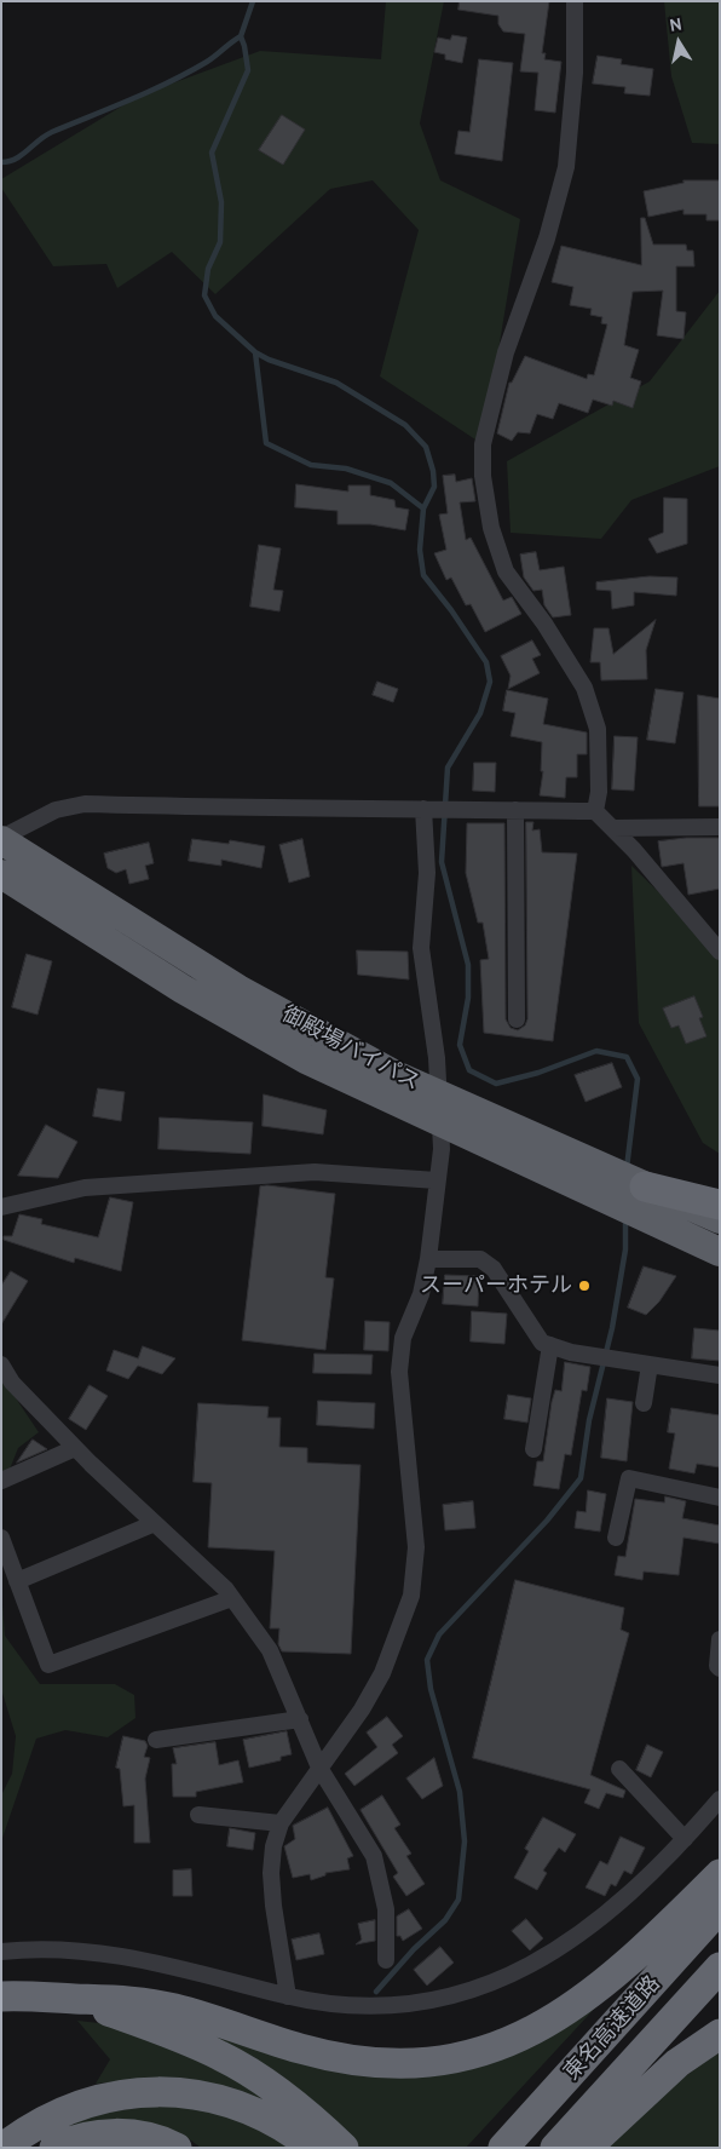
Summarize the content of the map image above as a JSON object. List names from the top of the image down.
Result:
{
  "streets": {
    "highway": ["御殿場バイパス", "東名高速道路"]
  },
  "places": ["スーパーホテル"],
  "north": "top"
}
